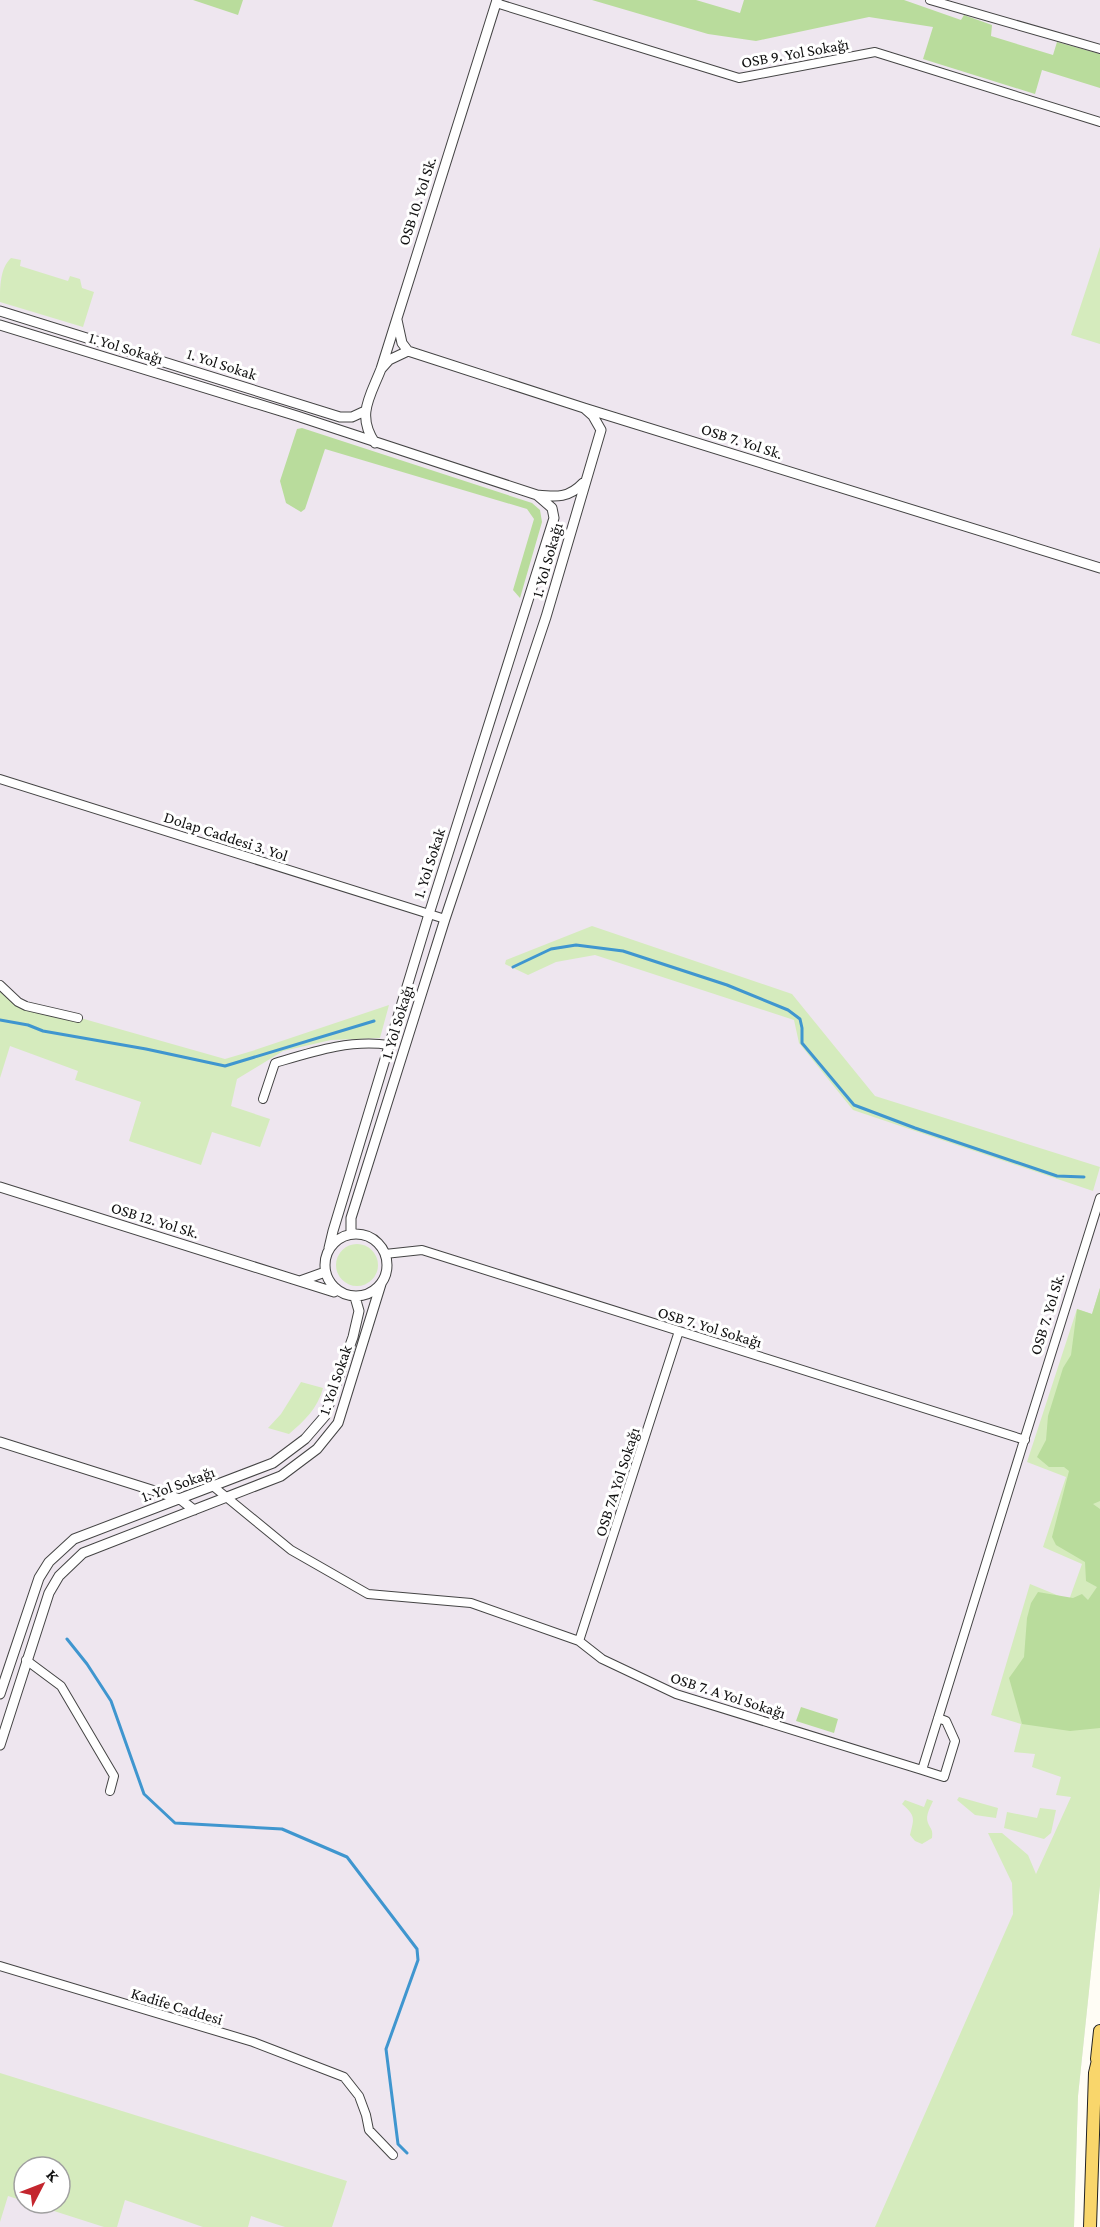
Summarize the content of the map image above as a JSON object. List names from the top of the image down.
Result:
{
  "streets": {
    "street": [
      "OSB 9. Yol Sokağı",
      "OSB 10. Yol Sk.",
      "1. Yol Sokağı",
      "1. Yol Sokak",
      "OSB 7. Yol Sk.",
      "Dolap Caddesi 3. Yol",
      "OSB 12. Yol Sk.",
      "OSB 7. Yol Sokağı",
      "OSB 7A Yol Sokağı",
      "OSB 7. A Yol Sokağı",
      "Kadife Caddesi"
    ]
  },
  "crossings": [
    ["OSB 9. Yol Sokağı", "OSB 10. Yol Sk."],
    ["OSB 10. Yol Sk.", "1. Yol Sokak"],
    ["1. Yol Sokağı", "1. Yol Sokak"],
    ["1. Yol Sokağı", "Dolap Caddesi 3. Yol"],
    ["1. Yol Sokağı", "OSB 12. Yol Sk."],
    ["1. Yol Sokağı", "OSB 7. Yol Sokağı"],
    ["1. Yol Sokağı", "OSB 7. A Yol Sokağı"],
    ["1. Yol Sokak", "Dolap Caddesi 3. Yol"],
    ["1. Yol Sokak", "OSB 12. Yol Sk."],
    ["1. Yol Sokak", "OSB 7. Yol Sokağı"],
    ["1. Yol Sokak", "OSB 7. A Yol Sokağı"],
    ["OSB 7. Yol Sk.", "OSB 7. Yol Sokağı"],
    ["OSB 12. Yol Sk.", "OSB 7. Yol Sokağı"],
    ["OSB 7. Yol Sokağı", "OSB 7A Yol Sokağı"],
    ["OSB 7A Yol Sokağı", "OSB 7. A Yol Sokağı"]
  ],
  "north": "top right"
}
